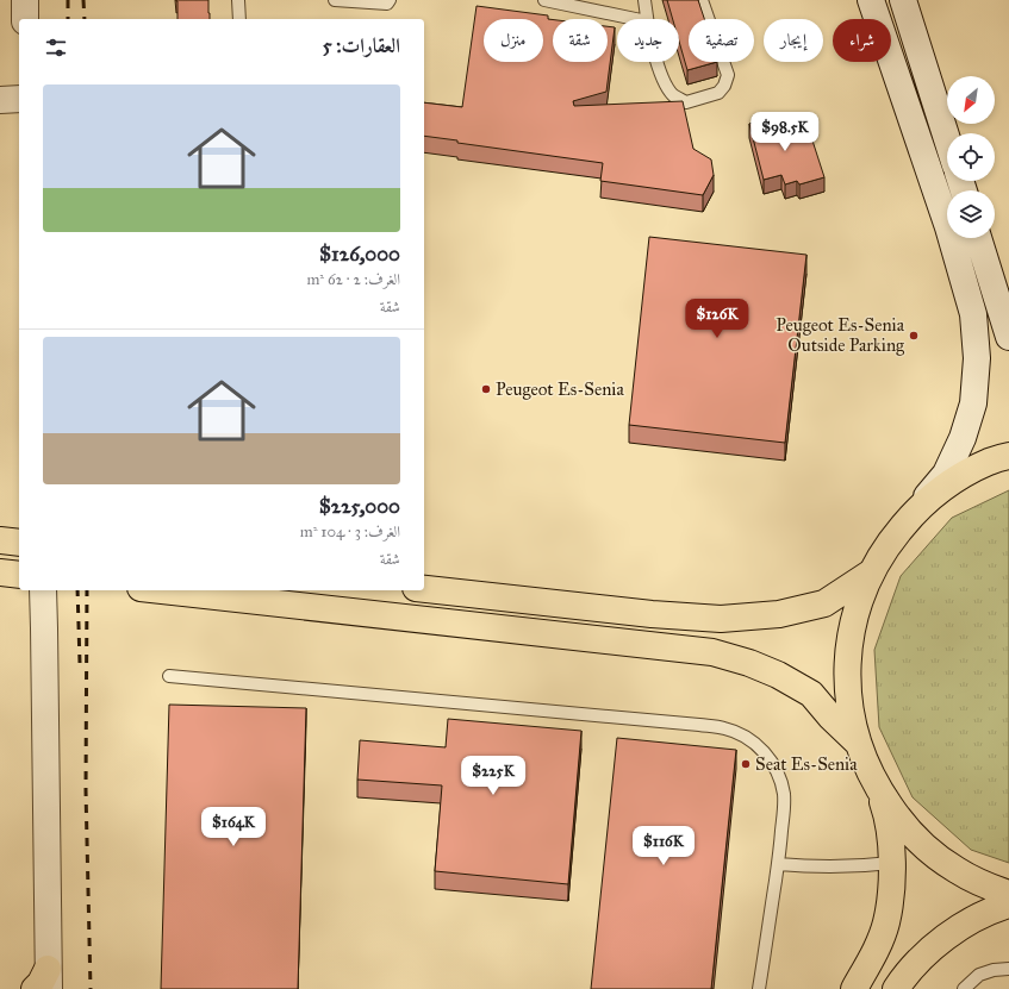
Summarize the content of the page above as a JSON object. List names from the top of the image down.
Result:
{
  "places": ["Peugeot Es-Senia Outside Parking", "Peugeot Es-Senia", "Seat Es-Senia"],
  "north": "bottom left",
  "page": {
    "chip": [
      "شراء",
      "إيجار",
      "تصفية",
      "جديد",
      "شقة",
      "منزل"
    ],
    "heading": "العقارات: 5",
    "list": [
      {
        "name": "$126,000",
        "note": "الغرف: 2 · 62 m² · شقة"
      },
      {
        "name": "$225,000",
        "note": "الغرف: 3 · 104 m² · شقة"
      }
    ],
    "price": [
      "$98.5K",
      "$126K",
      "$225K",
      "$164K",
      "$116K"
    ]
  }
}
